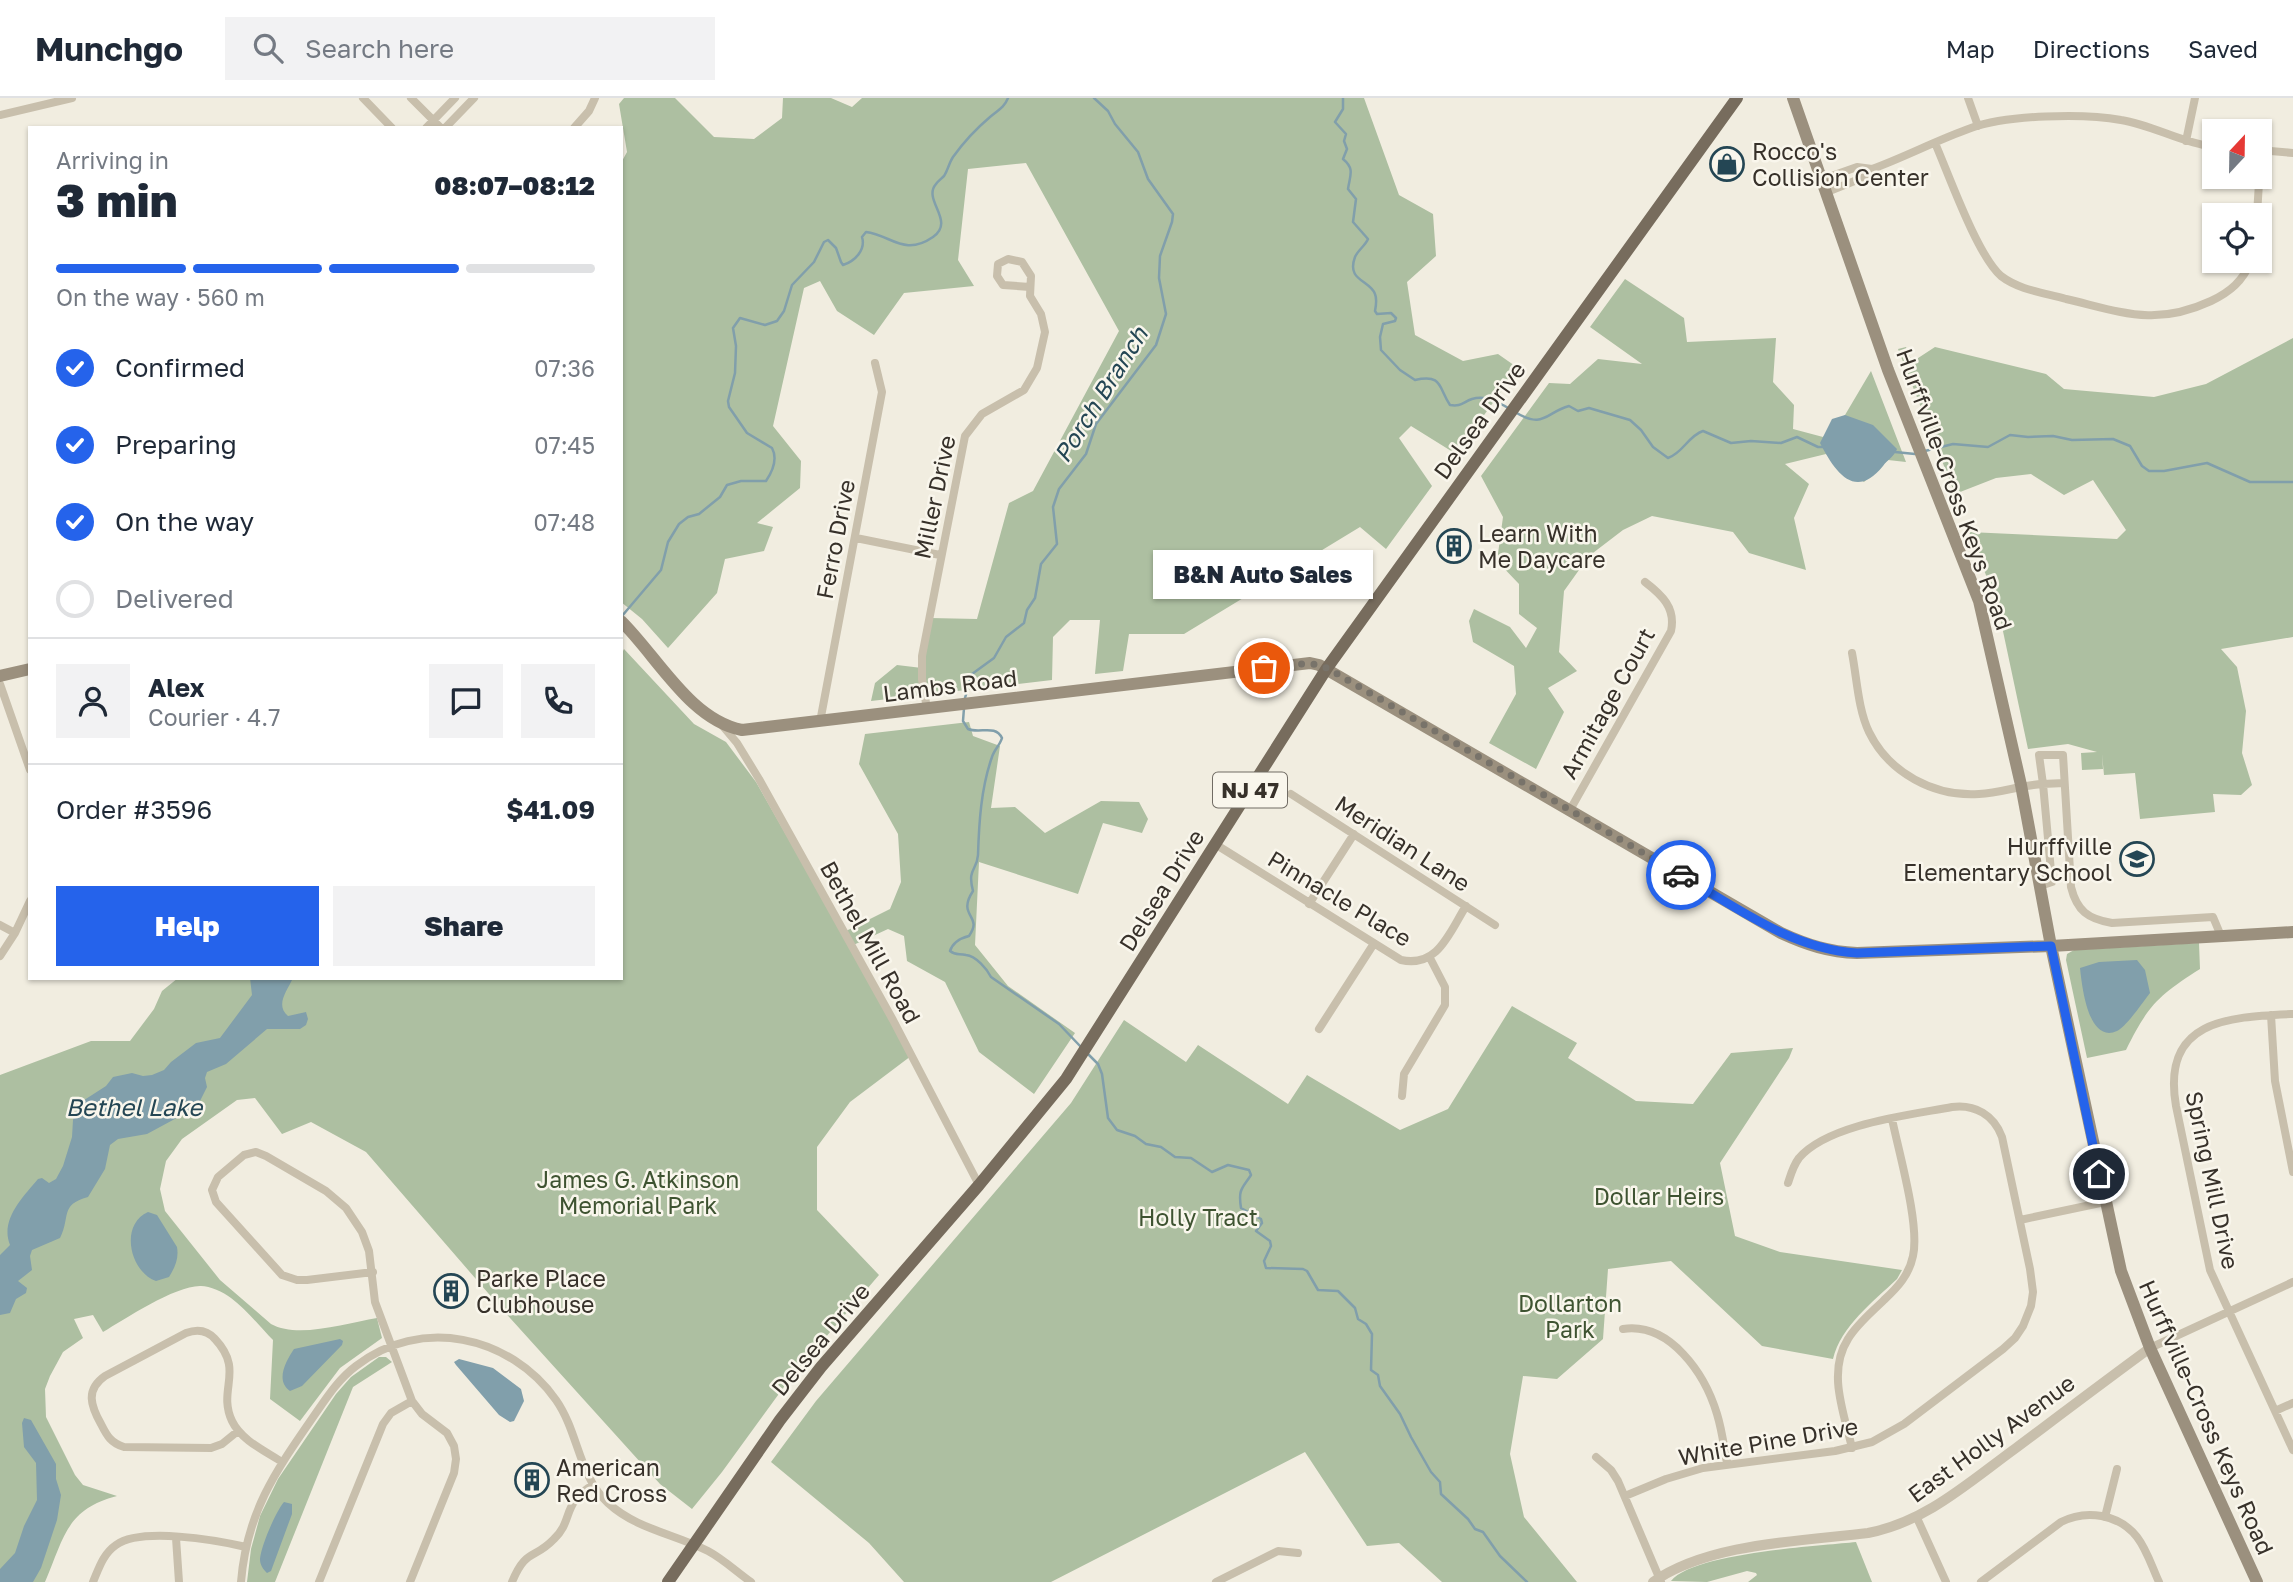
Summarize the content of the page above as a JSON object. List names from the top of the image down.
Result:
{
  "streets": {
    "main road": [
      "Delsea Drive",
      "Hurffville-Cross Keys Road",
      "Lambs Road",
      "NJ 47"
    ],
    "street": [
      "Miller Drive",
      "Ferro Drive",
      "Armitage Court",
      "Meridian Lane",
      "Pinnacle Place",
      "Bethel Mill Road",
      "Spring Mill Drive",
      "East Holly Avenue",
      "White Pine Drive"
    ]
  },
  "crossings": [
    ["Delsea Drive", "Lambs Road"],
    ["Delsea Drive", "Pinnacle Place"],
    ["Delsea Drive", "Bethel Mill Road"],
    ["Hurffville-Cross Keys Road", "East Holly Avenue"],
    ["Miller Drive", "Lambs Road"],
    ["Ferro Drive", "Lambs Road"],
    ["Lambs Road", "Bethel Mill Road"],
    ["Meridian Lane", "Pinnacle Place"],
    ["Spring Mill Drive", "East Holly Avenue"]
  ],
  "water": ["Porch Branch", "Bethel Lake"],
  "parks": [
    "James G. Atkinson Memorial Park",
    "Dollar Heirs",
    "Holly Tract",
    "Dollarton Park"
  ],
  "places": {
    "shop": ["Rocco's Collision Center"],
    "building": ["Learn With Me Daycare", "Parke Place Clubhouse", "American Red Cross"],
    "other": ["B&N Auto Sales"],
    "school or university": ["Hurffville Elementary School"]
  },
  "north": "top",
  "page": {
    "header": "Munchgo",
    "search": "Search here",
    "nav": ["Map", "Directions", "Saved"],
    "heading": ["3 min", "Arriving in", "08:07–08:12"],
    "panel": [
      "Alex",
      "Courier · 4.7",
      "Order #3596",
      "$41.09"
    ],
    "bar": "On the way · 560 m",
    "list": [
      ["Confirmed", "07:36"],
      ["Preparing", "07:45"],
      ["On the way", "07:48"],
      "Delivered"
    ],
    "bubble": "B&N Auto Sales",
    "buttons": ["Help", "Share"]
  }
}
